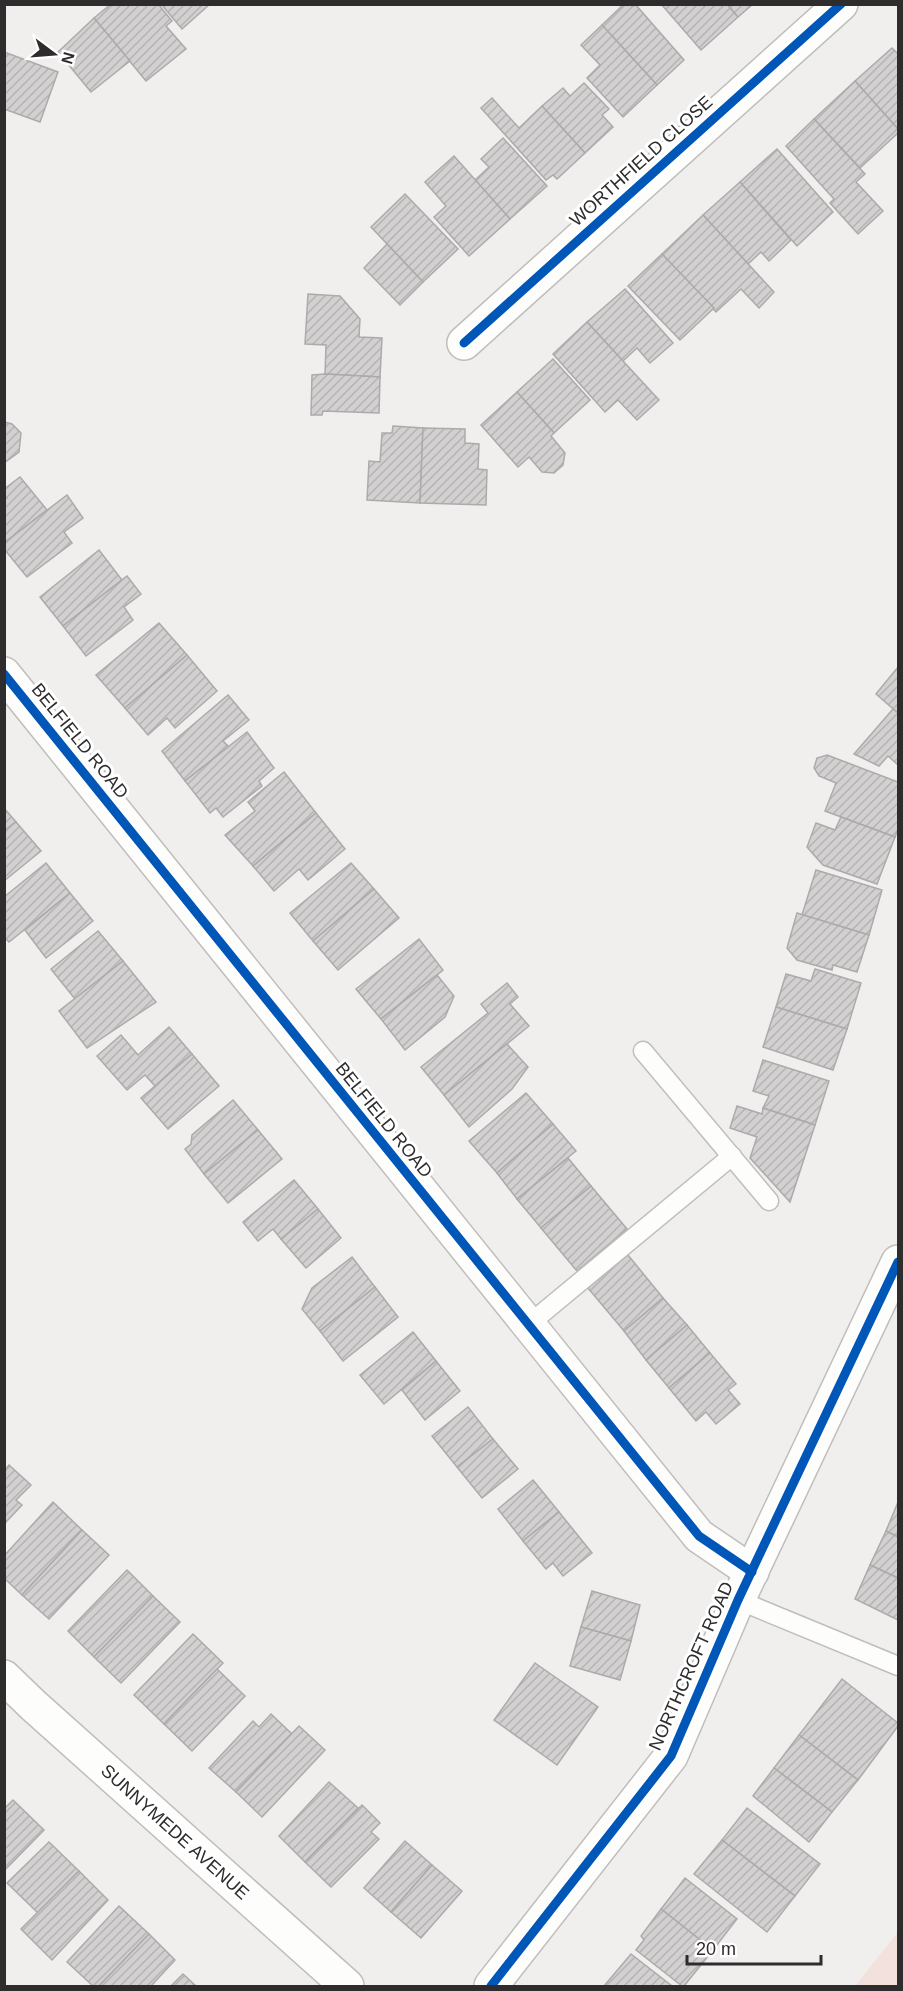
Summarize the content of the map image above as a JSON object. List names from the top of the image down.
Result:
{
  "streets": {
    "street": [
      "WORTHFIELD CLOSE",
      "BELFIELD ROAD",
      "NORTHCROFT ROAD",
      "SUNNYMEDE AVENUE"
    ]
  },
  "crossings": [
    ["BELFIELD ROAD", "NORTHCROFT ROAD"]
  ],
  "scale_bar": "20 m",
  "north": "right"
}
